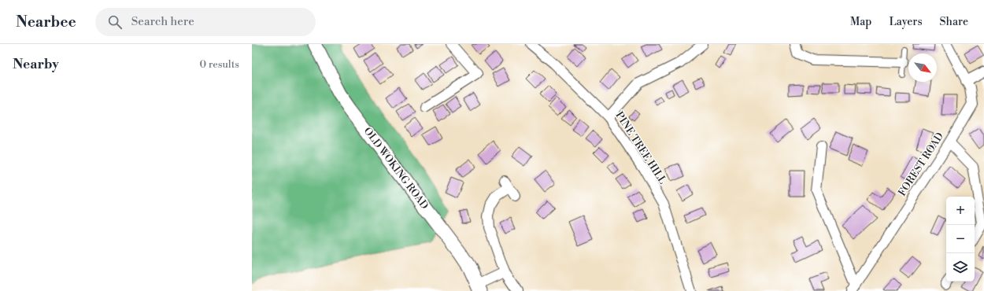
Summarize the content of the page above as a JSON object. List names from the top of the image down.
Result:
{
  "streets": {
    "main road": ["OLD WOKING ROAD"],
    "street": ["PINE TREE HILL", "FOREST ROAD"]
  },
  "north": "bottom right",
  "page": {
    "header": "Nearbee",
    "search": "Search here",
    "nav": ["Map", "Layers", "Share"],
    "heading": ["Nearby", "0 results"],
    "map_buttons": ["+", "−"]
  }
}
